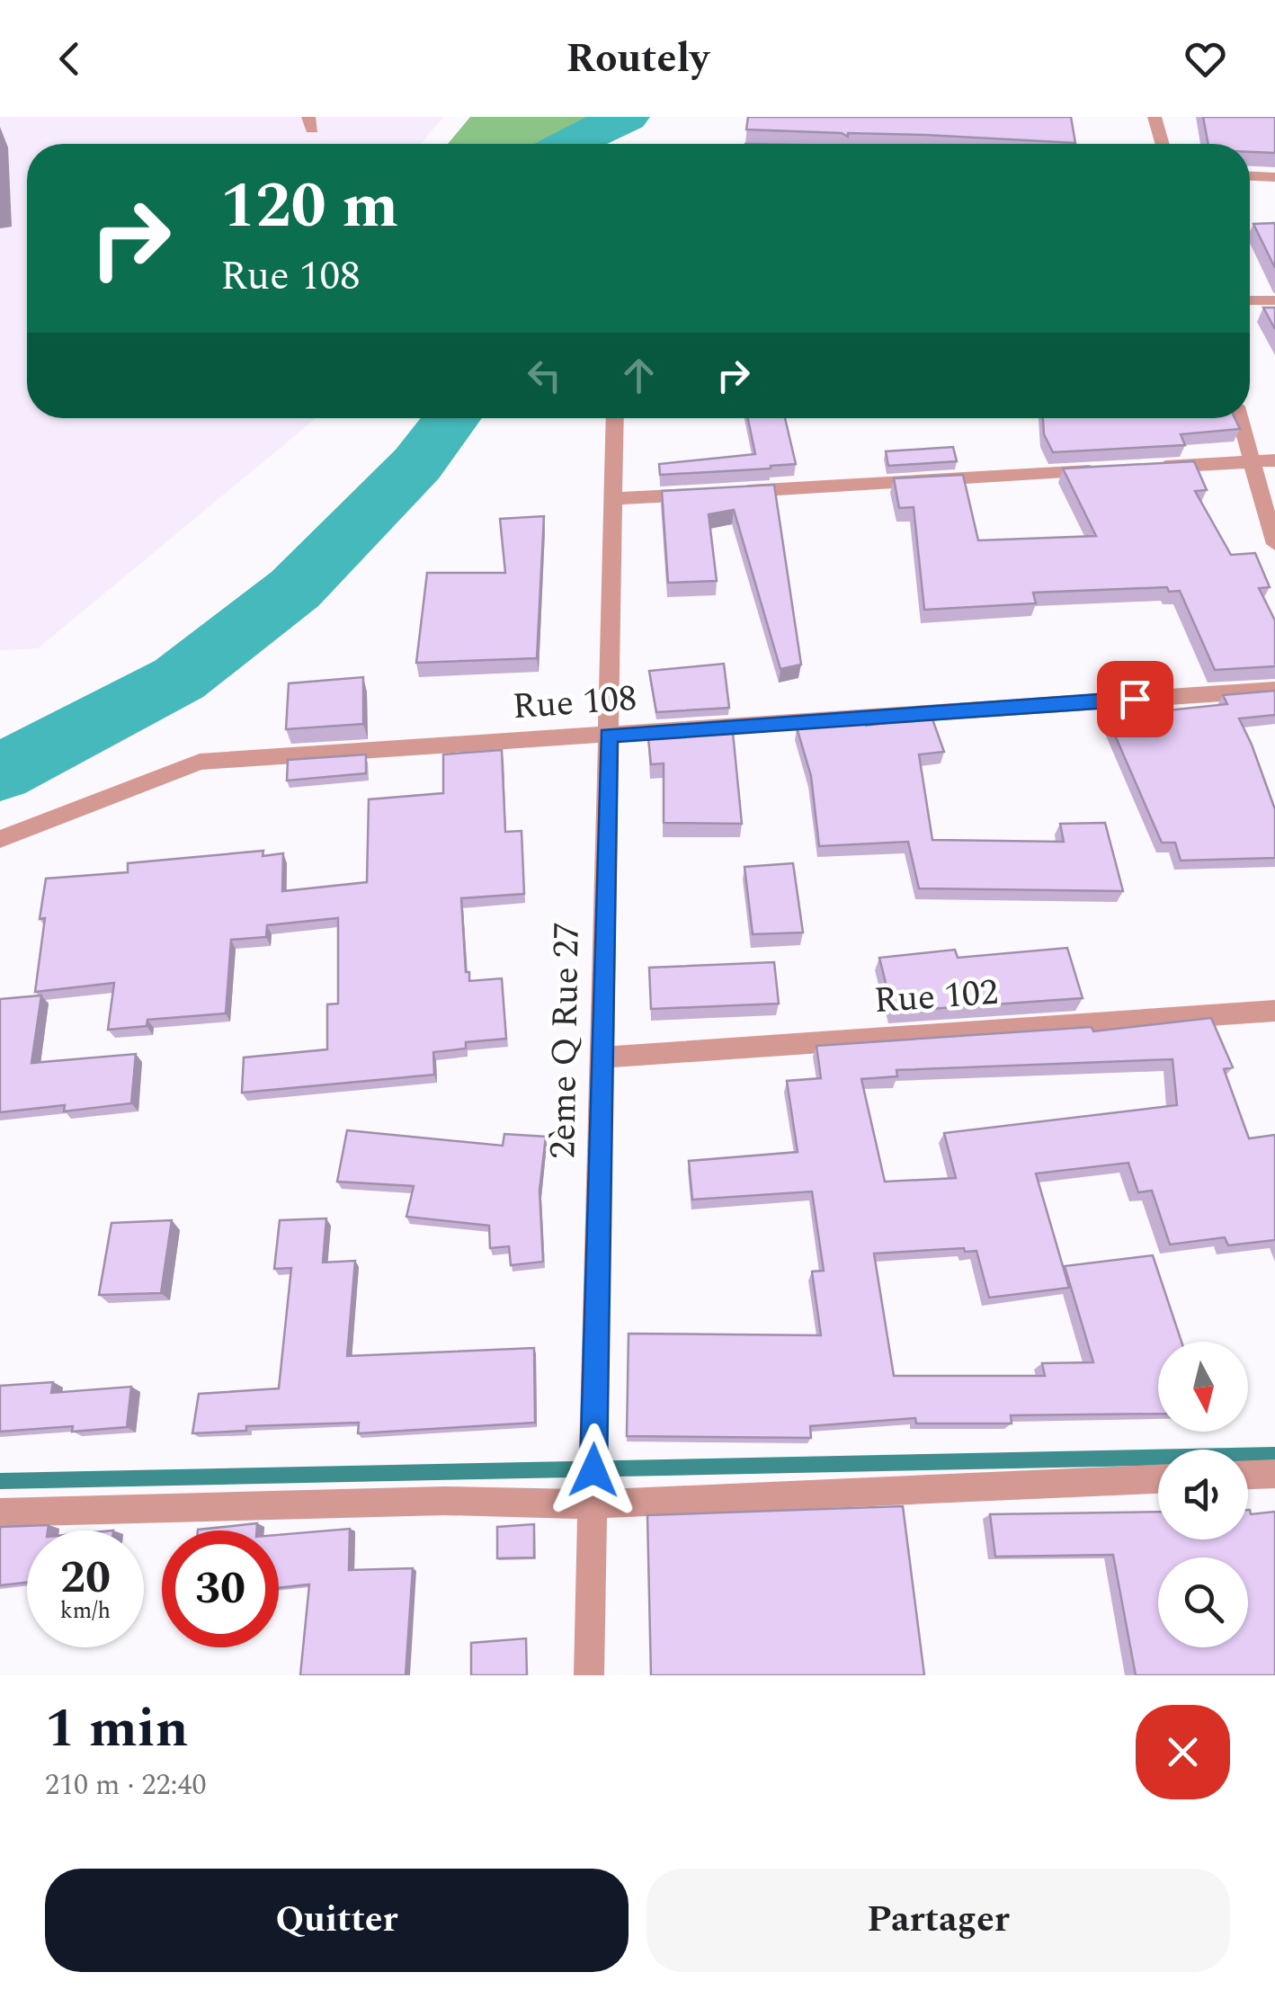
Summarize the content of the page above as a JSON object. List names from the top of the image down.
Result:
{
  "streets": {
    "street": ["Rue 108", "Rue 102", "2ème Q Rue 27"]
  },
  "crossings": [
    ["Rue 108", "2ème Q Rue 27"],
    ["Rue 102", "2ème Q Rue 27"]
  ],
  "north": "bottom",
  "page": {
    "header": "Routely",
    "turn": ["120 m", "Rue 108"],
    "speed": "20 km/h",
    "limit": "30",
    "heading": ["1 min", "210 m · 22:40"],
    "buttons": ["Quitter", "Partager"]
  }
}
